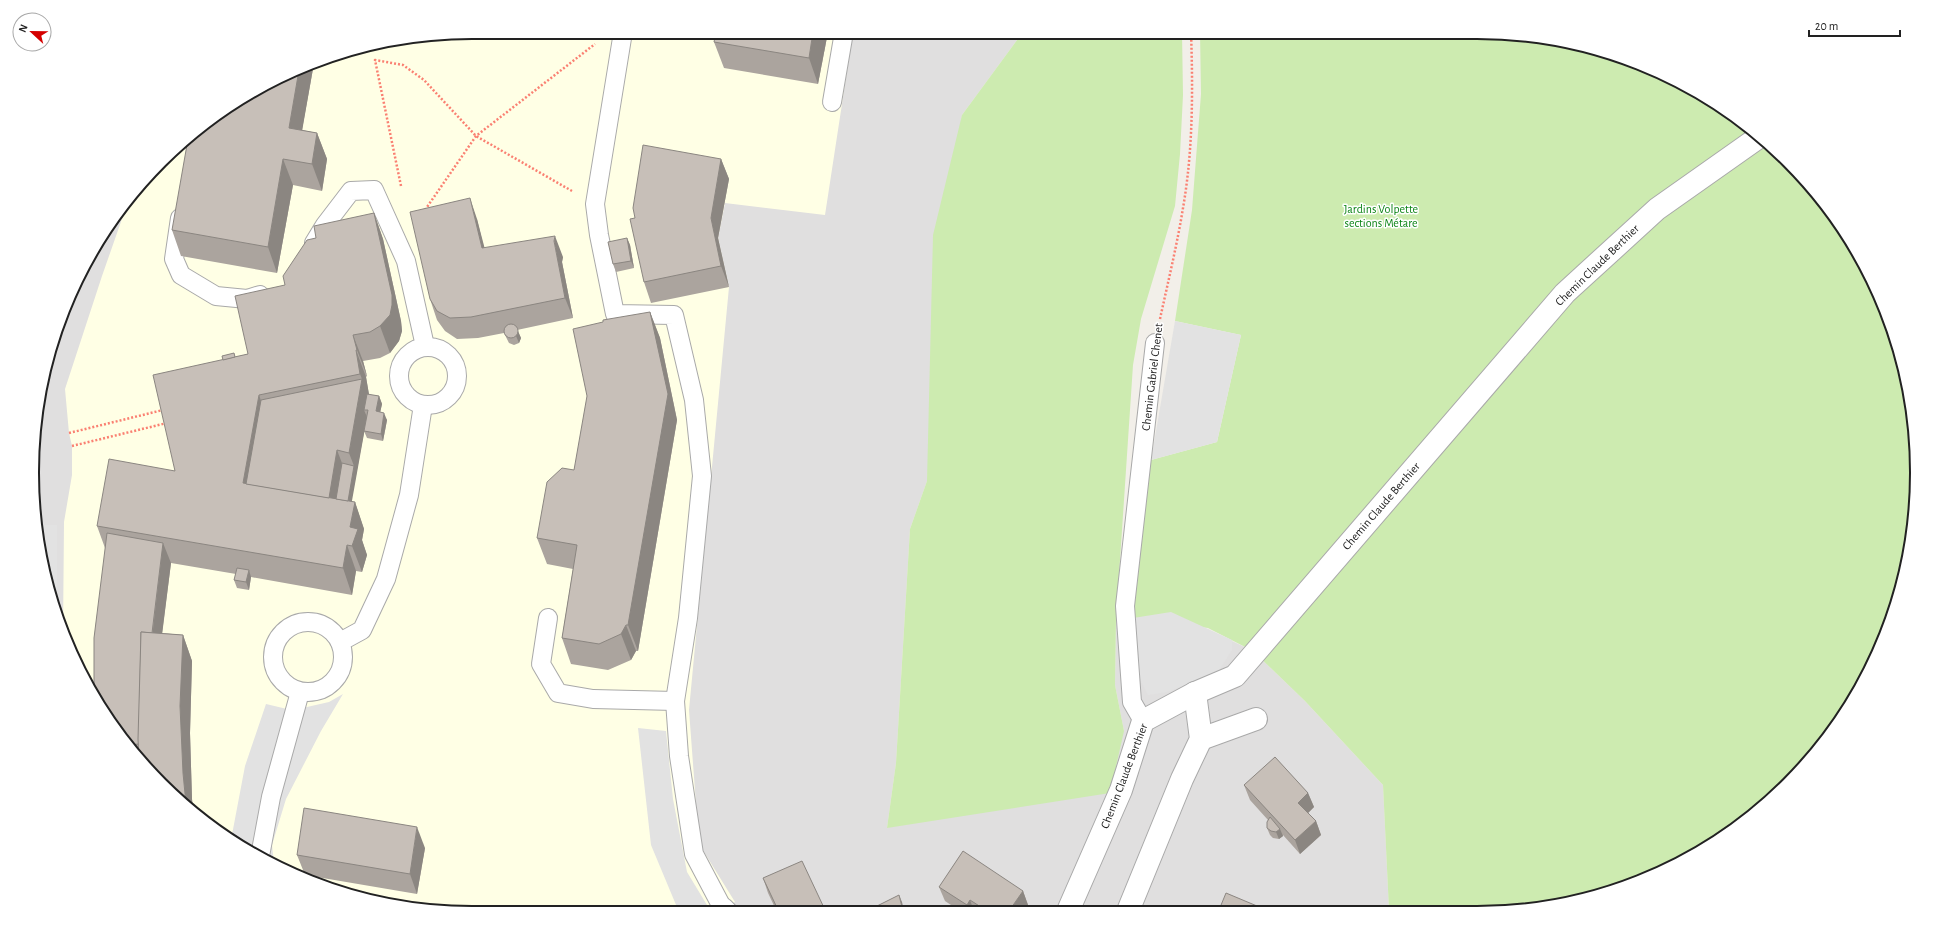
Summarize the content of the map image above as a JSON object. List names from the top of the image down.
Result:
{
  "streets": {
    "street": ["Chemin Claude Berthier"],
    "lane": ["Chemin Gabriel Chenet"]
  },
  "crossings": [
    ["Chemin Claude Berthier", "Chemin Gabriel Chenet"]
  ],
  "parks": ["Jardins Volpette sections Métare"],
  "scale_bar": "20 m",
  "north": "left"
}
